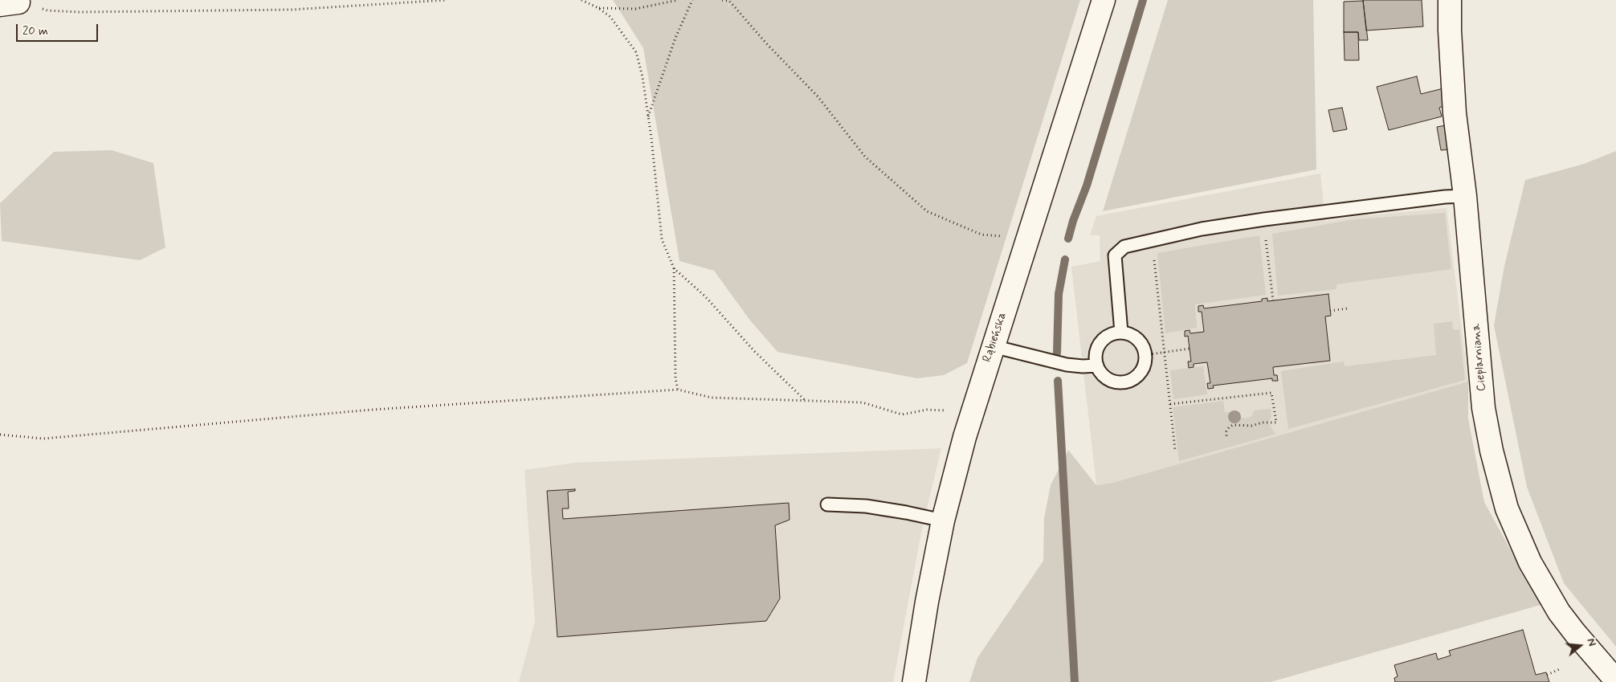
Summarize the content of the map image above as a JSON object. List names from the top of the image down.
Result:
{
  "streets": {
    "street": ["Rąbieńska", "Cieplarniana"]
  },
  "scale_bar": "20 m",
  "north": "right"
}
